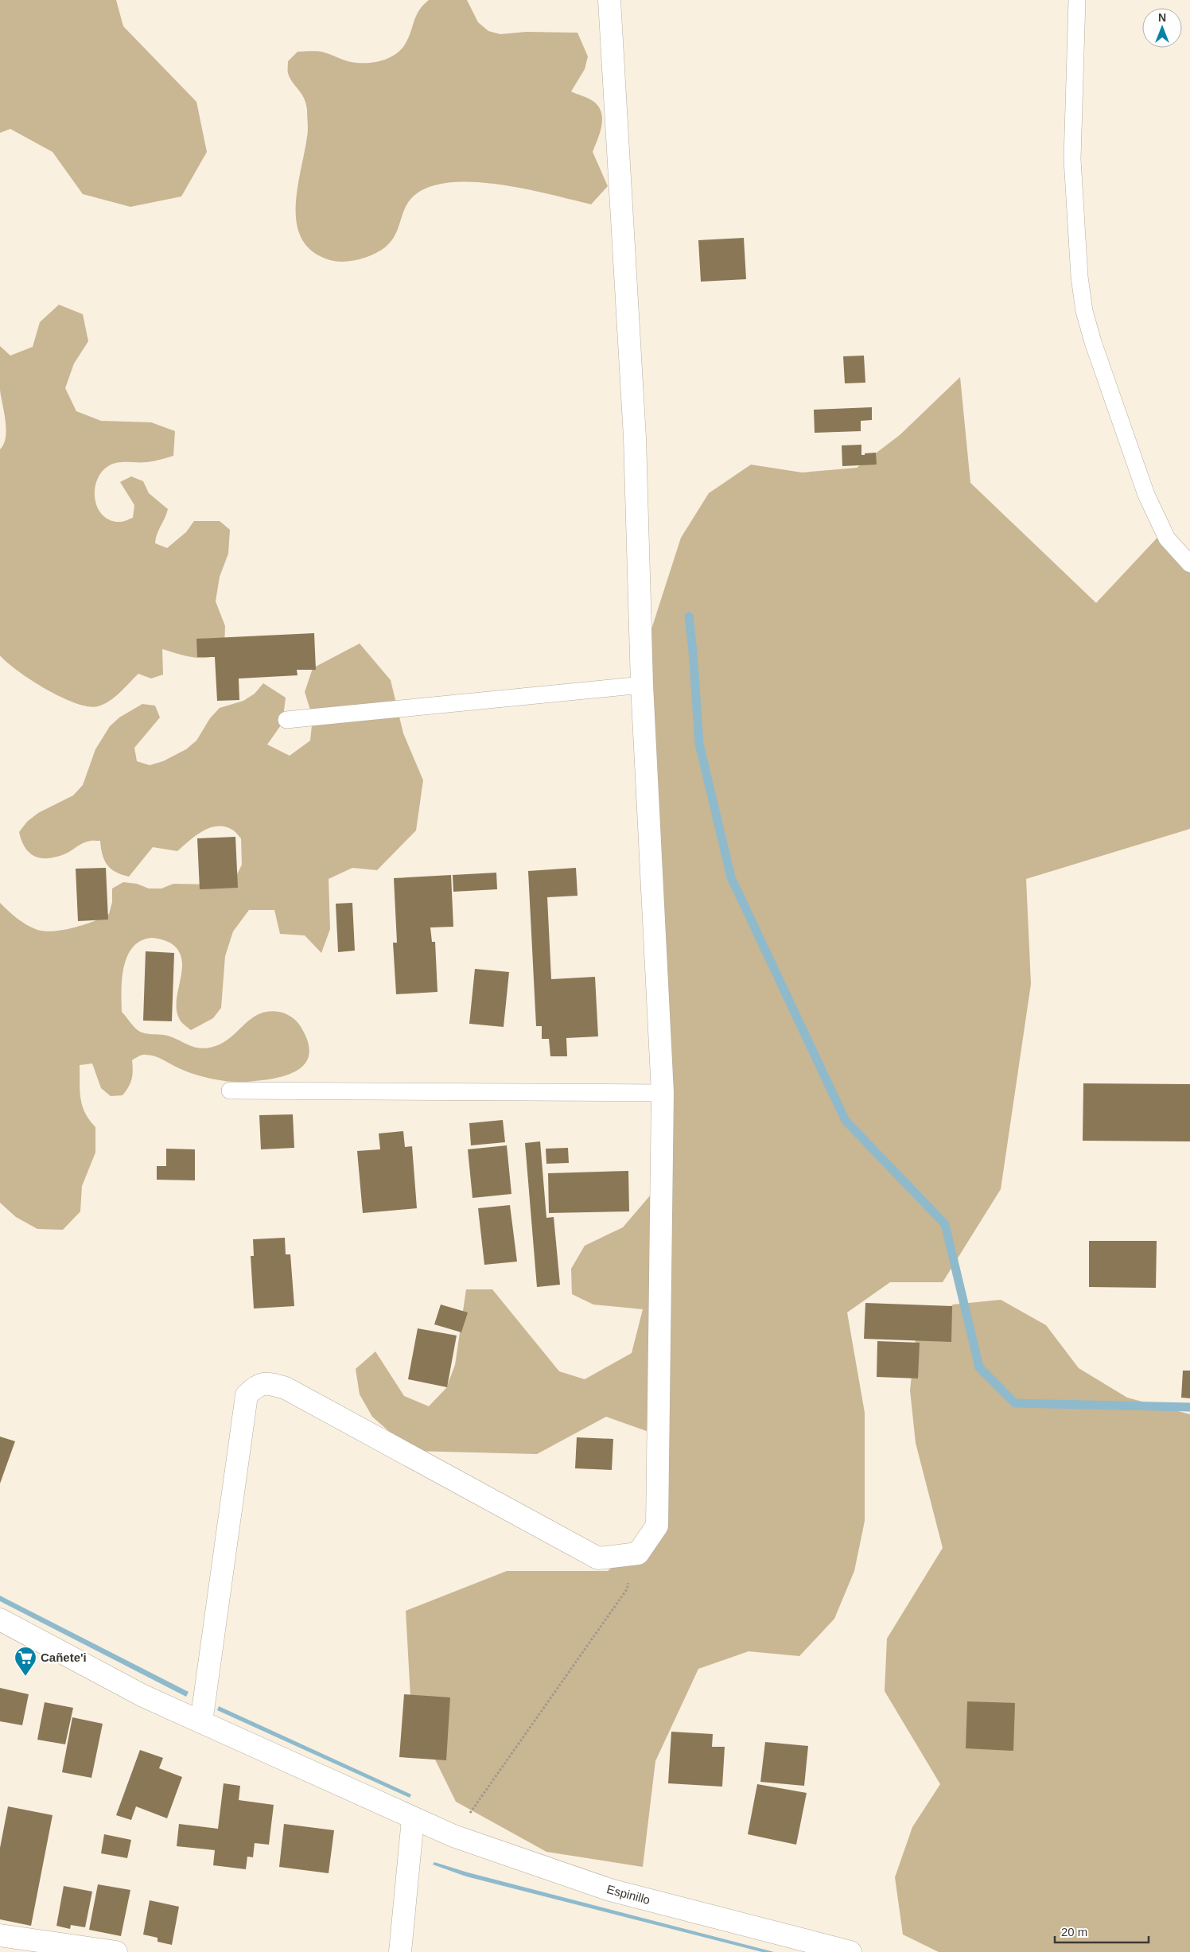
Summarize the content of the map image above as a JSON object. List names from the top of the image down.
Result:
{
  "streets": {
    "street": ["Espinillo"]
  },
  "places": {
    "supermarket": ["Cañete'i"]
  },
  "scale_bar": "20 m",
  "north": "top"
}
